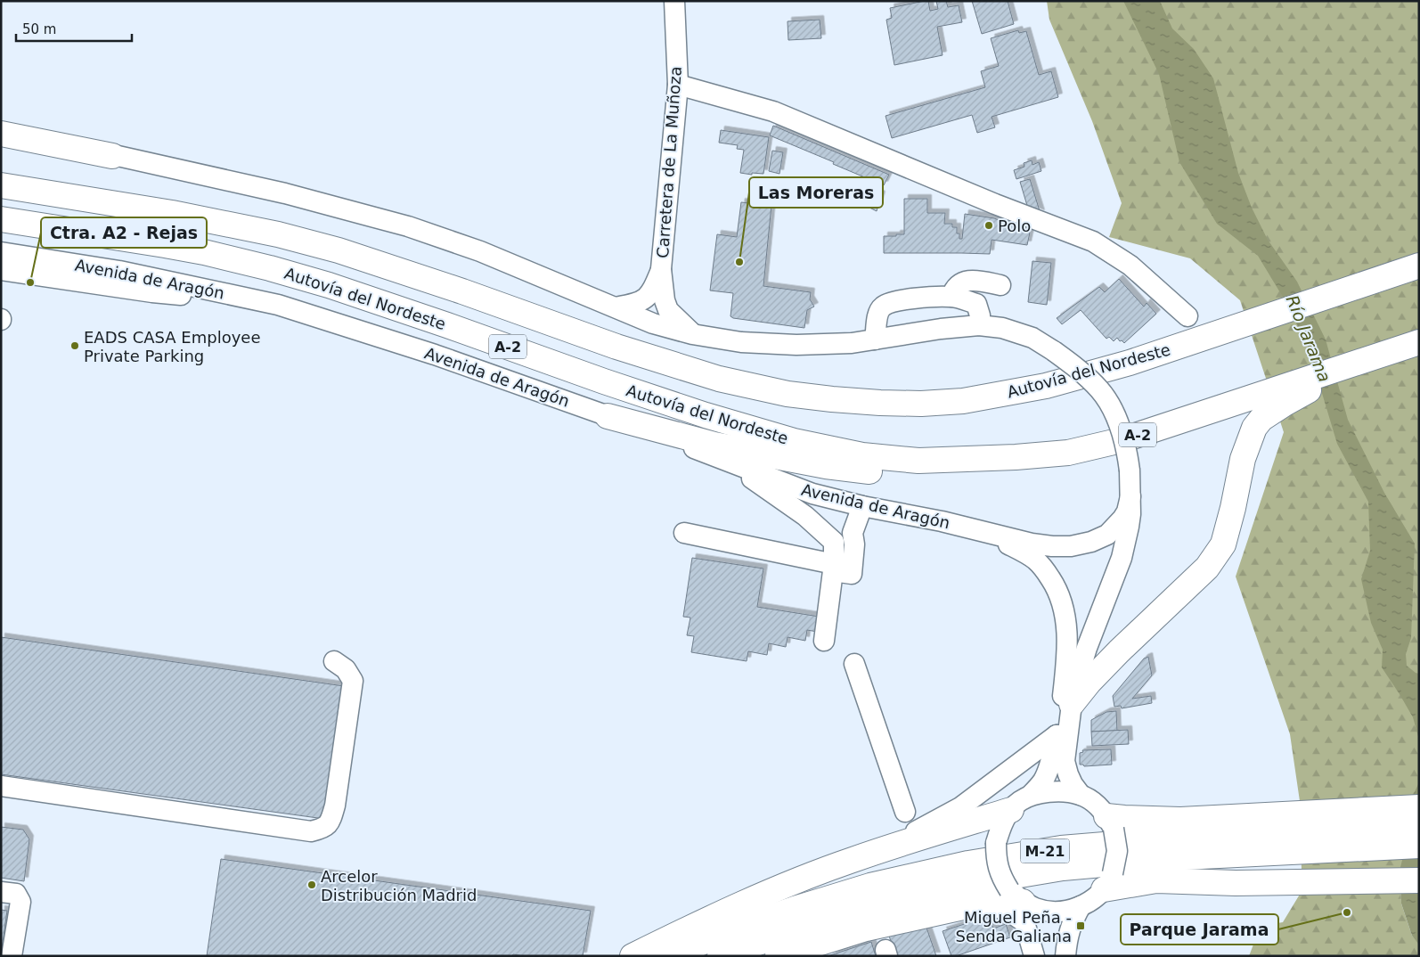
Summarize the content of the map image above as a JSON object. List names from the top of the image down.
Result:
{
  "streets": {
    "highway": ["Autovía del Nordeste", "A-2", "M-21"],
    "street": ["Carretera de La Muñoza", "Avenida de Aragón"]
  },
  "water": ["Río Jarama"],
  "places": {
    "other": [
      "Polo",
      "Las Moreras",
      "Ctra. A2 - Rejas",
      "EADS CASA Employee Private Parking",
      "Arcelor Distribución Madrid",
      "Parque Jarama"
    ],
    "transit": ["Miguel Peña - Senda Galiana"]
  },
  "scale_bar": "50 m"
}
